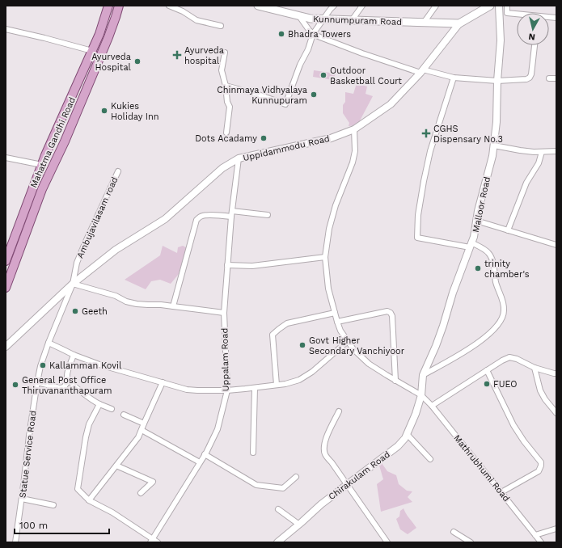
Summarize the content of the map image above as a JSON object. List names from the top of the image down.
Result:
{
  "streets": {
    "main road": ["Kunnumpuram Road", "Mahatma Gandhi Road", "Uppidammodu Road"],
    "street": [
      "Malloor Road",
      "Ambujavilasam road",
      "Uppalam Road",
      "Statue Service Road",
      "Mathrubhumi Road",
      "Chirakulam Road"
    ]
  },
  "crossings": [
    ["Kunnumpuram Road", "Uppidammodu Road"],
    ["Uppidammodu Road", "Ambujavilasam road"],
    ["Uppidammodu Road", "Uppalam Road"],
    ["Uppidammodu Road", "Mathrubhumi Road"],
    ["Malloor Road", "Mathrubhumi Road"],
    ["Malloor Road", "Chirakulam Road"],
    ["Ambujavilasam road", "Statue Service Road"],
    ["Mathrubhumi Road", "Chirakulam Road"]
  ],
  "places": {
    "other": [
      "Bhadra Towers",
      "Ayurveda Hospital",
      "Outdoor Basketball Court",
      "Chinmaya Vidhyalaya Kunnupuram",
      "Kukies Holiday Inn",
      "Dots Acadamy",
      "trinity chamber's",
      "Geeth",
      "Govt Higher Secondary Vanchiyoor",
      "Kallamman Kovil",
      "FUEO",
      "General Post Office Thiruvananthapuram"
    ],
    "health": ["Ayurveda hospital", "CGHS Dispensary No.3"]
  },
  "scale_bar": "100 m",
  "north": "bottom"
}
